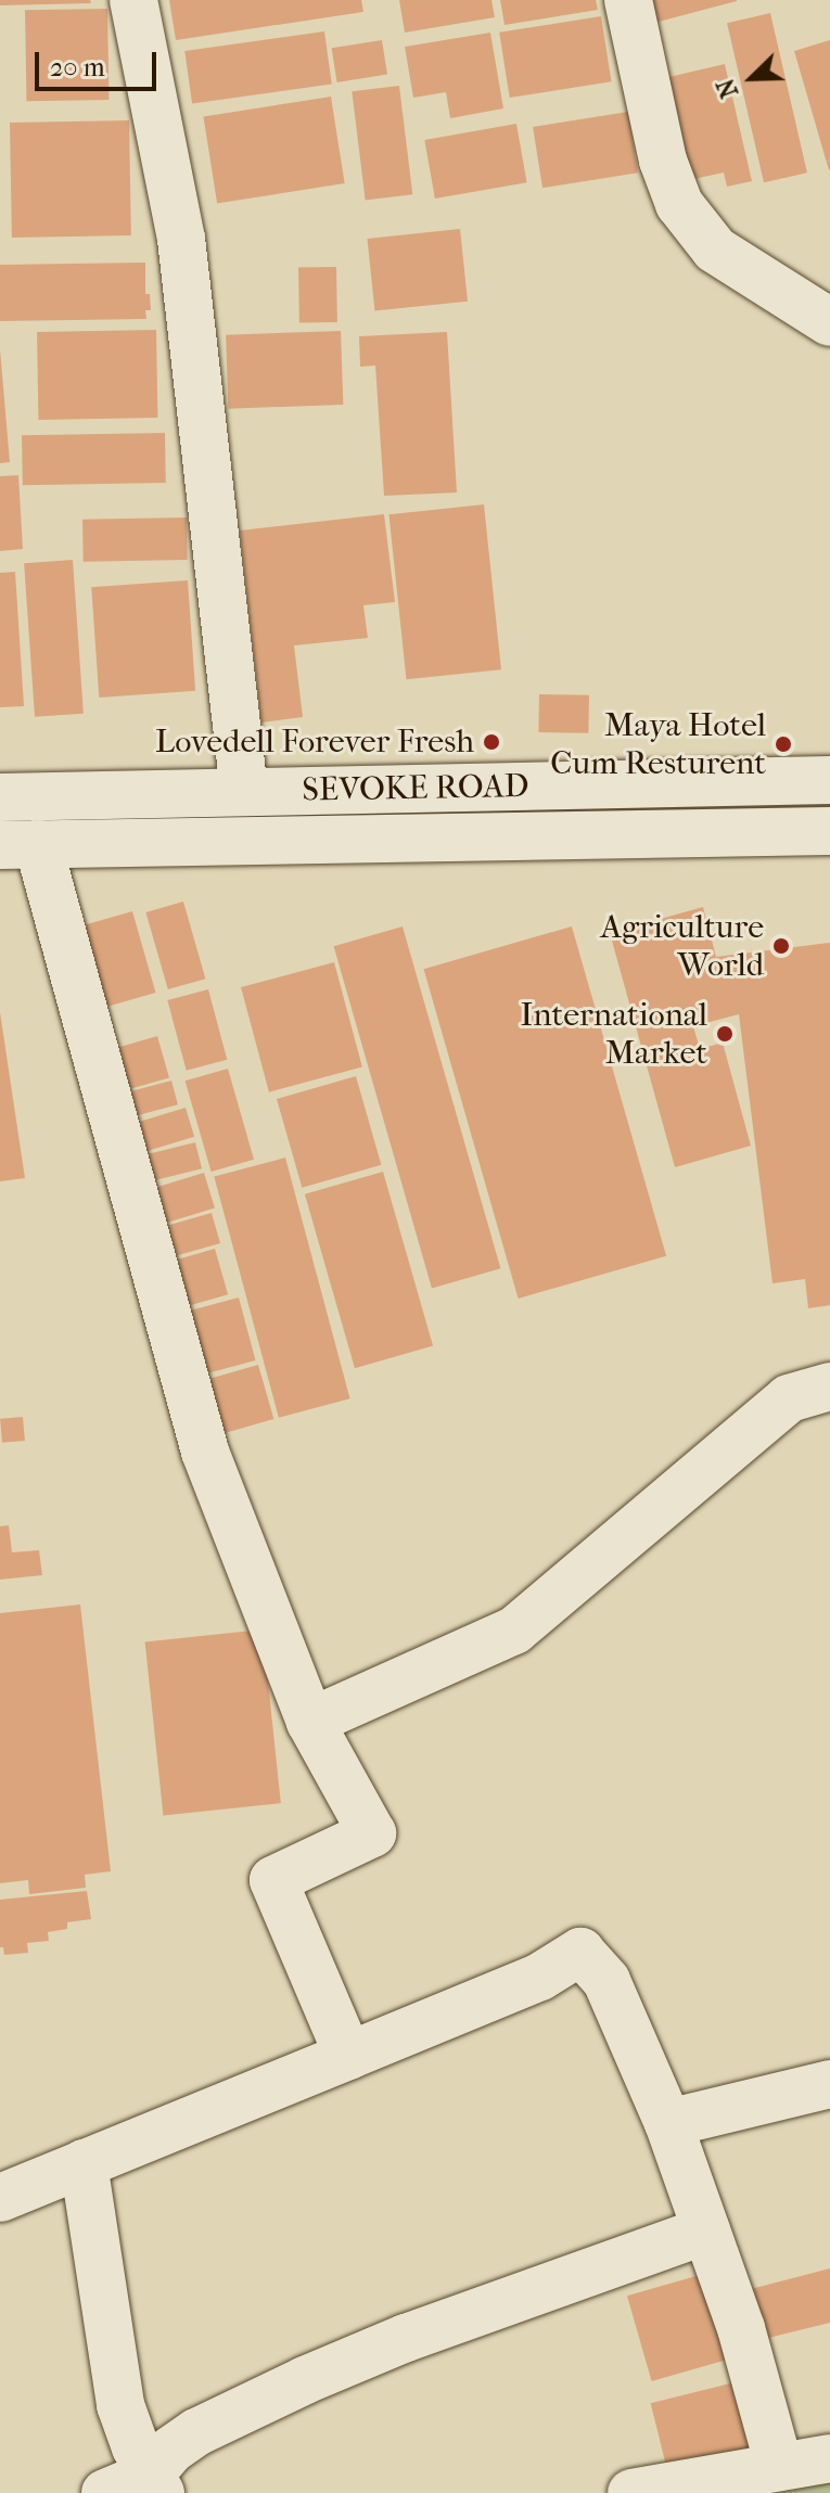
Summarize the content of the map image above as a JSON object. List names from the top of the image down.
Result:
{
  "streets": {
    "street": ["SEVOKE ROAD"]
  },
  "places": [
    "Lovedell Forever Fresh",
    "Maya Hotel Cum Resturent",
    "Agriculture World",
    "International Market"
  ],
  "scale_bar": "20 m",
  "north": "bottom left"
}
